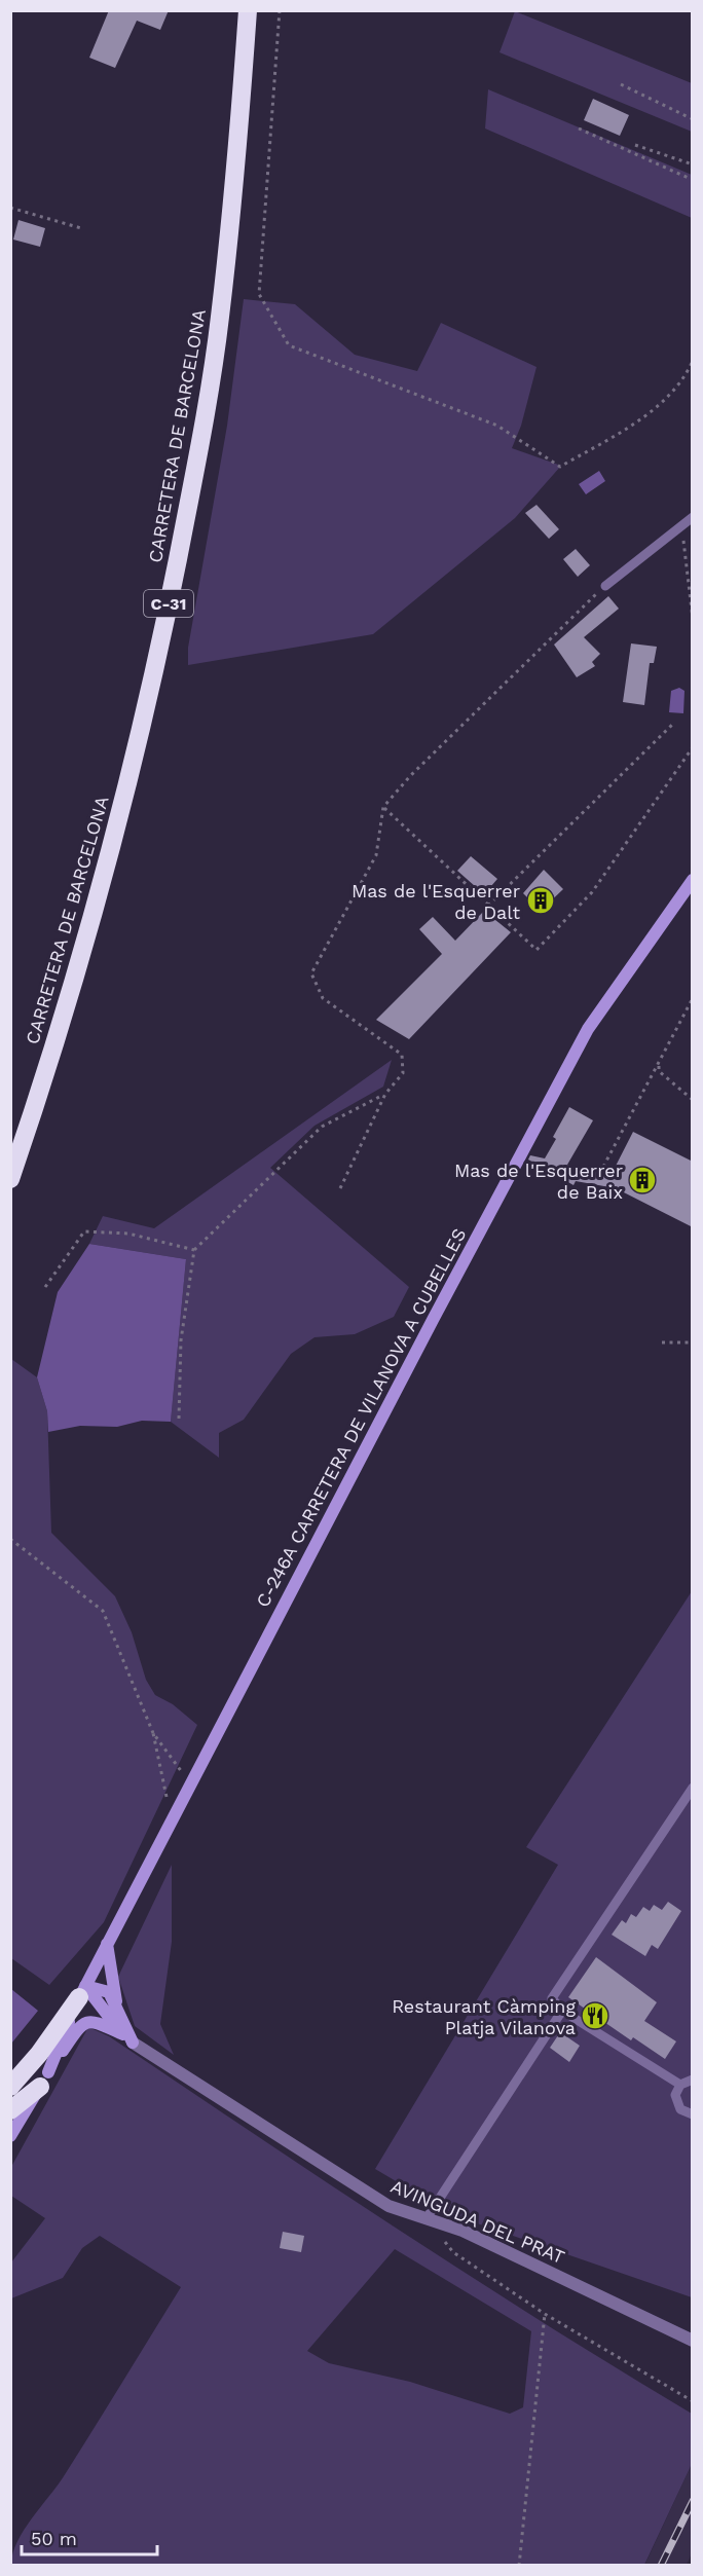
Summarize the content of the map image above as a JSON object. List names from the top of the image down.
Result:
{
  "streets": {
    "highway": ["CARRETERA DE BARCELONA", "C-31"],
    "main road": ["C-246A CARRETERA DE VILANOVA A CUBELLES"],
    "street": ["AVINGUDA DEL PRAT"]
  },
  "places": {
    "building": ["Mas de l'Esquerrer de Dalt", "Mas de l'Esquerrer de Baix"],
    "restaurant": ["Restaurant Càmping Platja Vilanova"]
  },
  "scale_bar": "50 m"
}
